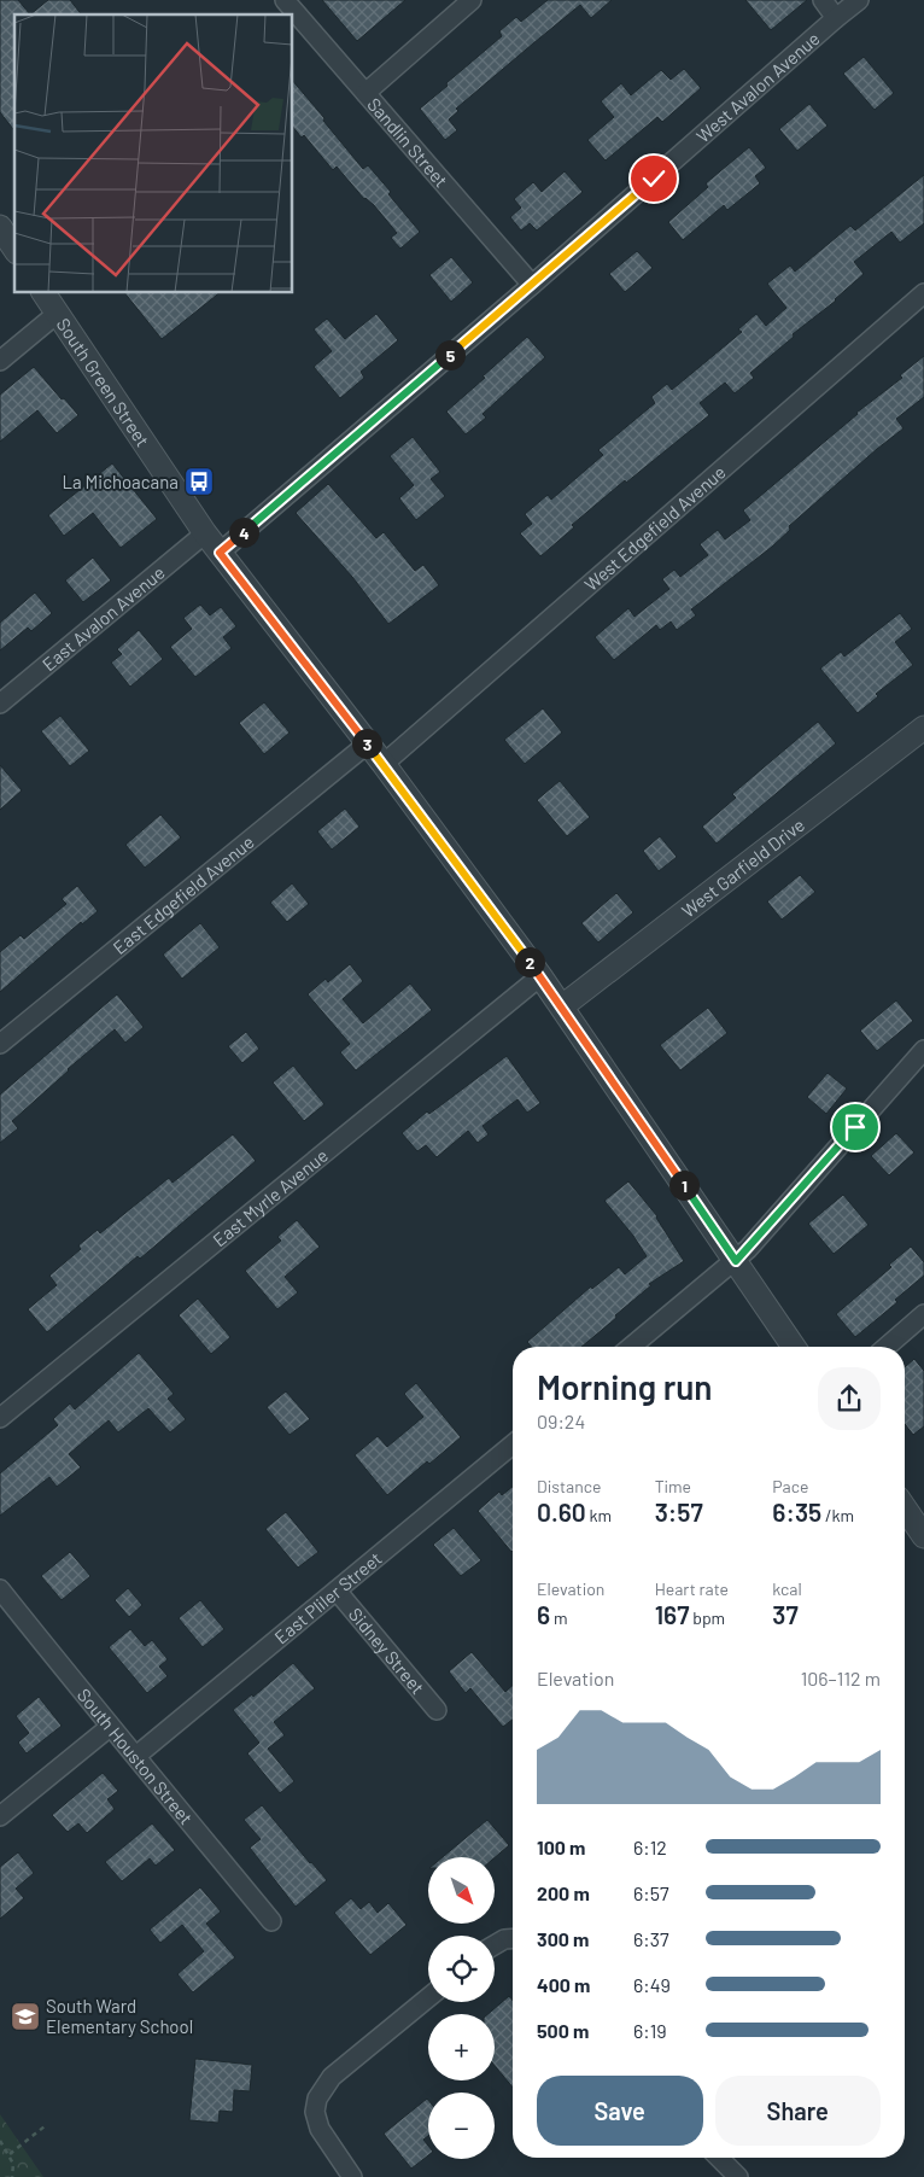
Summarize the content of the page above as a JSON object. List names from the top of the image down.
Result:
{
  "streets": {
    "street": [
      "West Avalon Avenue",
      "Sandlin Street",
      "South Green Street",
      "West Edgefield Avenue",
      "East Avalon Avenue",
      "West Garfield Drive",
      "East Edgefield Avenue",
      "East Myrle Avenue",
      "East Pliler Street",
      "Sidney Street",
      "South Houston Street"
    ]
  },
  "crossings": [
    ["West Avalon Avenue", "Sandlin Street"],
    ["West Avalon Avenue", "South Green Street"],
    ["South Green Street", "West Edgefield Avenue"],
    ["South Green Street", "East Avalon Avenue"],
    ["South Green Street", "West Garfield Drive"],
    ["South Green Street", "East Edgefield Avenue"],
    ["South Green Street", "East Myrle Avenue"],
    ["East Pliler Street", "Sidney Street"],
    ["East Pliler Street", "South Houston Street"]
  ],
  "places": {
    "bus stop": ["La Michoacana"],
    "school or university": ["South Ward Elementary School"]
  },
  "north": "bottom right",
  "page": {
    "pins": [
      "5",
      "4",
      "3",
      "2",
      "1"
    ],
    "heading": ["Morning run", "09:24"],
    "stats": [
      ["Distance", "0.60 km"],
      ["Time", "3:57"],
      ["Pace", "6:35 /km"],
      ["Elevation", "6 m"],
      ["Heart rate", "167 bpm"],
      ["kcal", "37"]
    ],
    "chart": ["Elevation", "106–112 m"],
    "list": [
      {
        "name": "100 m",
        "note": "6:12"
      },
      {
        "name": "200 m",
        "note": "6:57"
      },
      {
        "name": "300 m",
        "note": "6:37"
      },
      {
        "name": "400 m",
        "note": "6:49"
      },
      {
        "name": "500 m",
        "note": "6:19"
      }
    ],
    "map_buttons": ["+", "−"],
    "buttons": ["Save", "Share"]
  }
}
